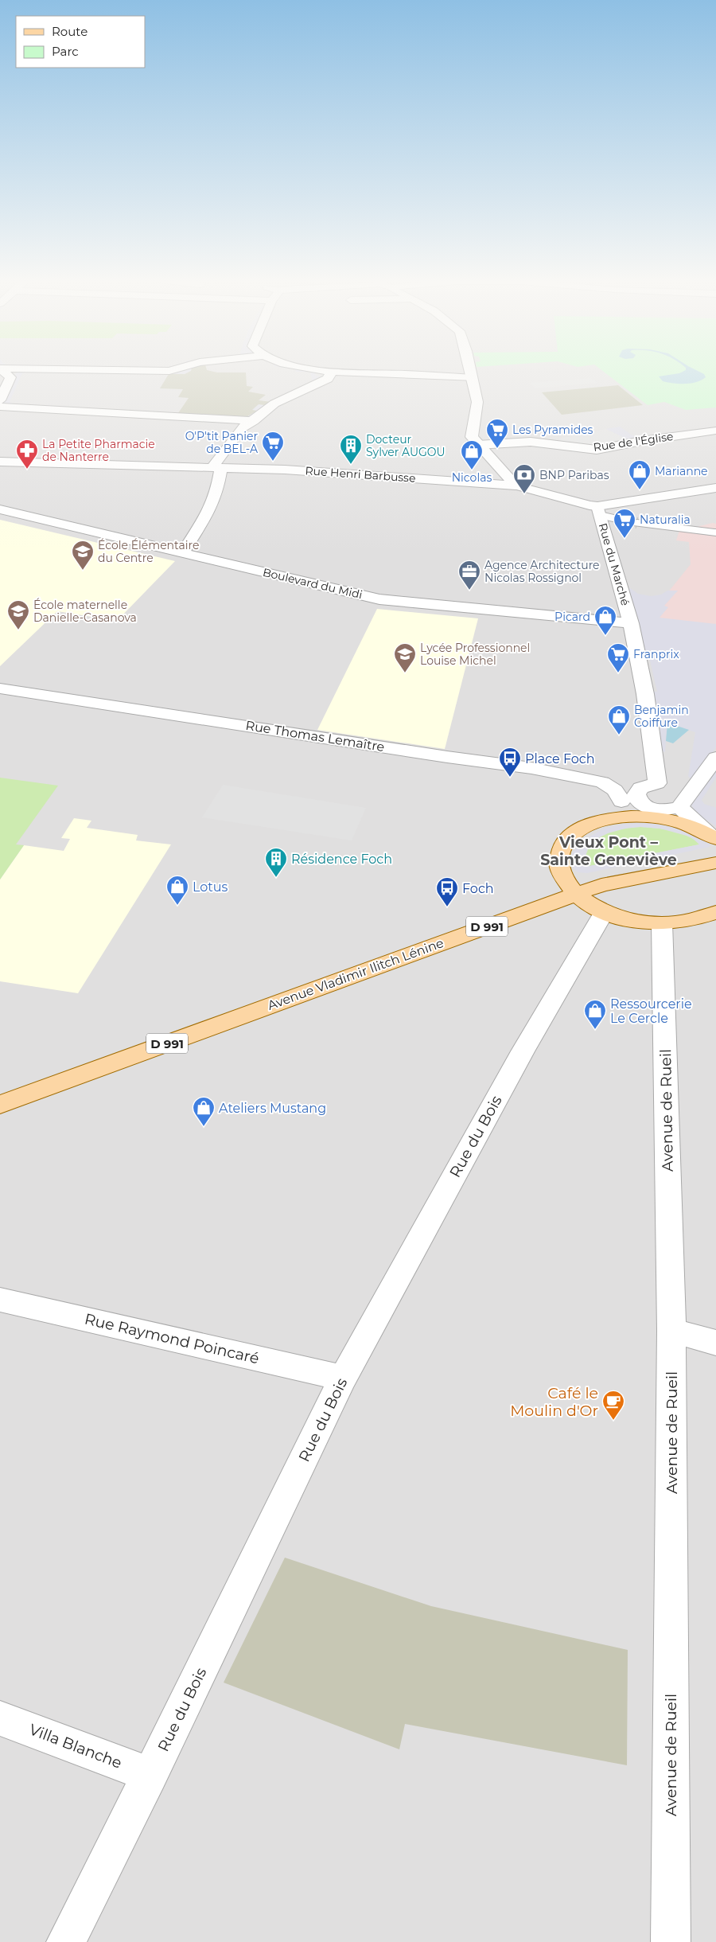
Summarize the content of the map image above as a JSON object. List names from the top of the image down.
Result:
{
  "streets": {
    "main road": ["D 991", "Avenue Vladimir Ilitch Lénine"],
    "street": [
      "Rue de l'Église",
      "Rue Henri Barbusse",
      "Rue du Marché",
      "Boulevard du Midi",
      "Rue Thomas Lemaître",
      "Avenue de Rueil",
      "Rue du Bois",
      "Rue Raymond Poincaré",
      "Villa Blanche"
    ]
  },
  "crossings": [
    ["Rue Henri Barbusse", "Rue du Marché"],
    ["Rue du Marché", "Boulevard du Midi"],
    ["Rue du Marché", "Rue Thomas Lemaître"],
    ["Rue du Bois", "Rue Raymond Poincaré"],
    ["Rue du Bois", "Villa Blanche"]
  ],
  "districts": ["Vieux Pont – Sainte Geneviève"],
  "places": {
    "supermarket": [
      "Les Pyramides",
      "O'P'tit Panier de BEL-A",
      "Naturalia",
      "Franprix"
    ],
    "building": ["Docteur Sylver AUGOU", "Résidence Foch"],
    "pharmacy": ["La Petite Pharmacie de Nanterre"],
    "shop": [
      "Nicolas",
      "Marianne",
      "Picard",
      "Benjamin Coiffure",
      "Lotus",
      "Ressourcerie Le Cercle",
      "Ateliers Mustang"
    ],
    "bank": ["BNP Paribas"],
    "school or university": ["École Élémentaire du Centre", "École maternelle Danielle-Casanova", "Lycée Professionnel Louise Michel"],
    "office": ["Agence Architecture Nicolas Rossignol"],
    "bus stop": ["Place Foch", "Foch"],
    "cafe": ["Café le Moulin d'Or"]
  },
  "legend": ["Route", "Parc"]
}
